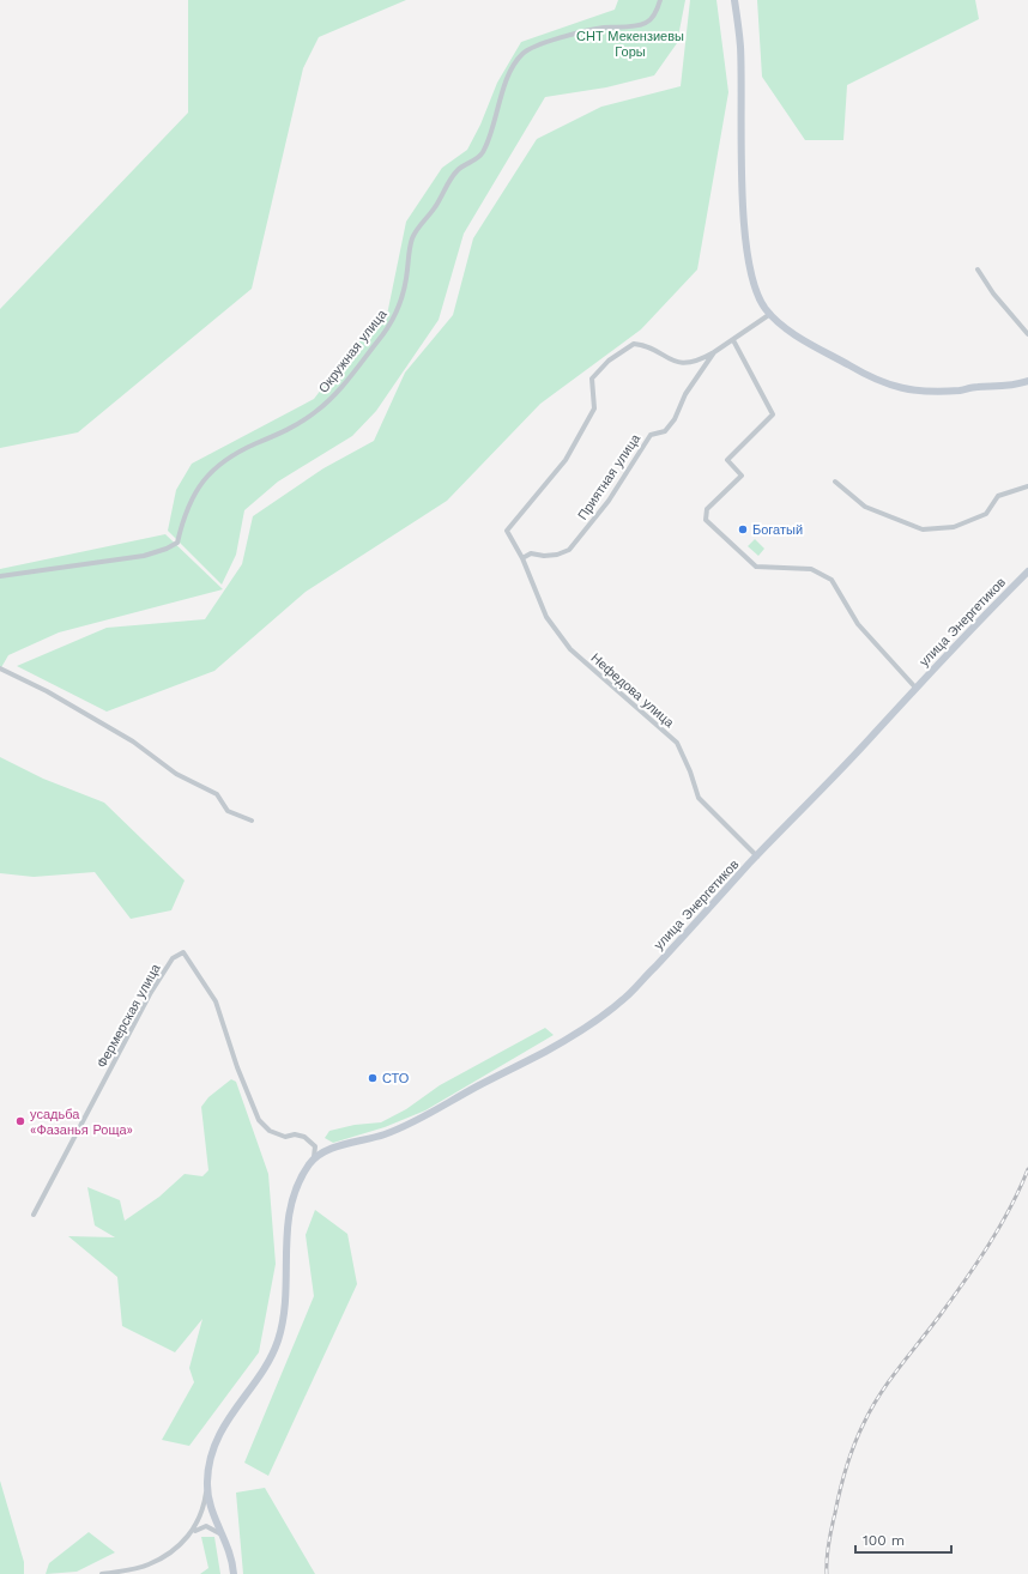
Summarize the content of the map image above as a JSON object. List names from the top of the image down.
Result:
{
  "streets": {
    "main road": ["улица Энергетиков"],
    "street": [
      "Окружная улица",
      "Приятная улица",
      "Нефедова улица",
      "Фермерская улица"
    ]
  },
  "crossings": [
    ["Приятная улица", "Нефедова улица"],
    ["улица Энергетиков", "Нефедова улица"],
    ["улица Энергетиков", "Фермерская улица"]
  ],
  "parks": ["СНТ Мекензиевы Горы"],
  "places": ["Богатый", "СТО", "усадьба «Фазанья Роща»"],
  "scale_bar": "100 m"
}
